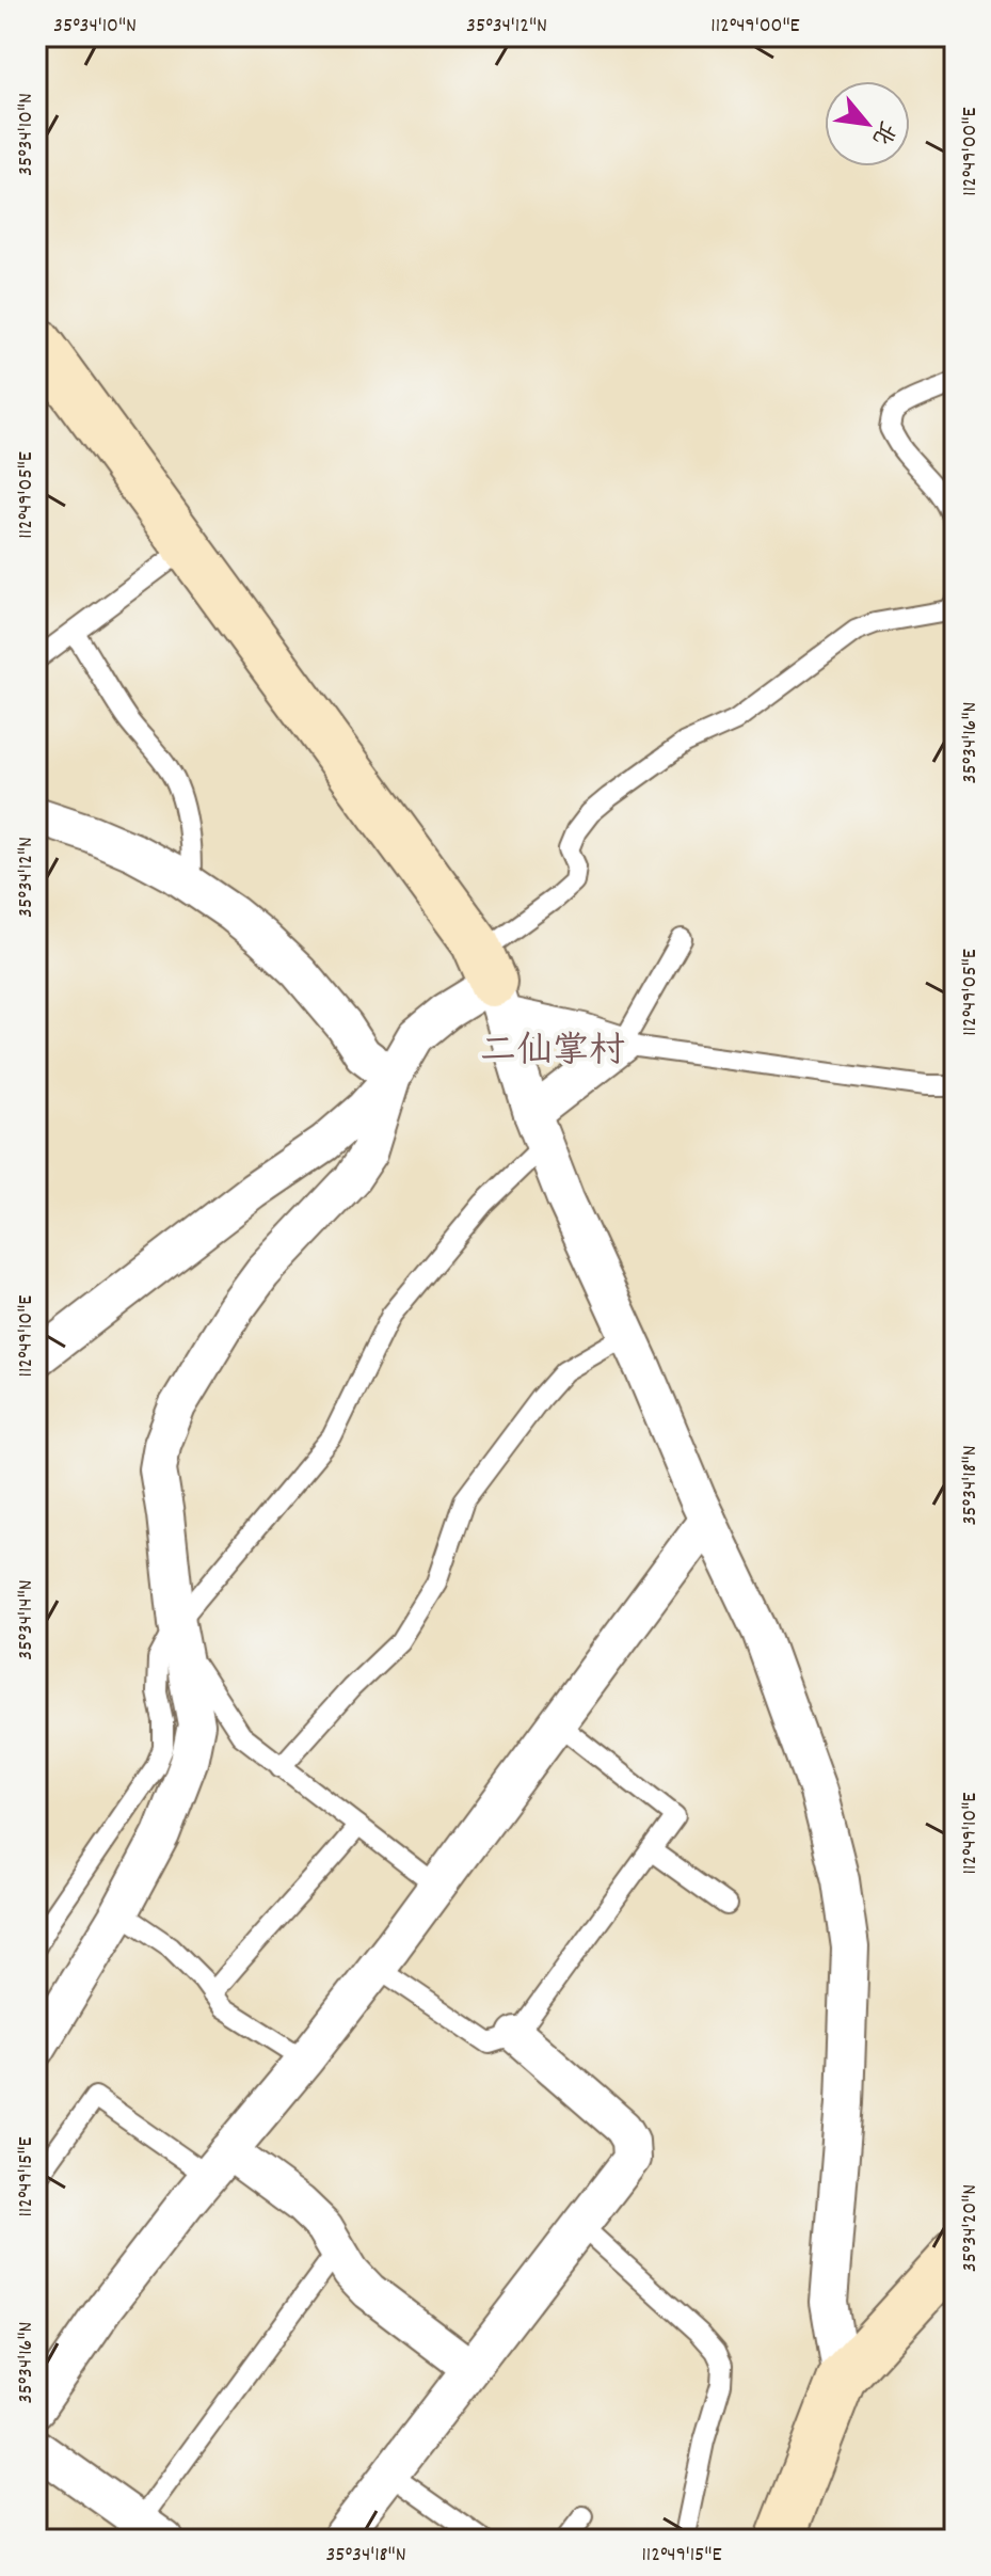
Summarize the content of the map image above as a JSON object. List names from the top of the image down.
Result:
{
  "districts": ["二仙掌村"],
  "north": "bottom right",
  "coordinates": [
    "35°34'10\"N",
    "35°34'12\"N",
    "112°49'00\"E",
    "112°49'05\"E",
    "35°34'16\"N",
    "112°49'10\"E",
    "35°34'18\"N",
    "35°34'14\"N",
    "112°49'15\"E",
    "35°34'20\"N"
  ]
}
